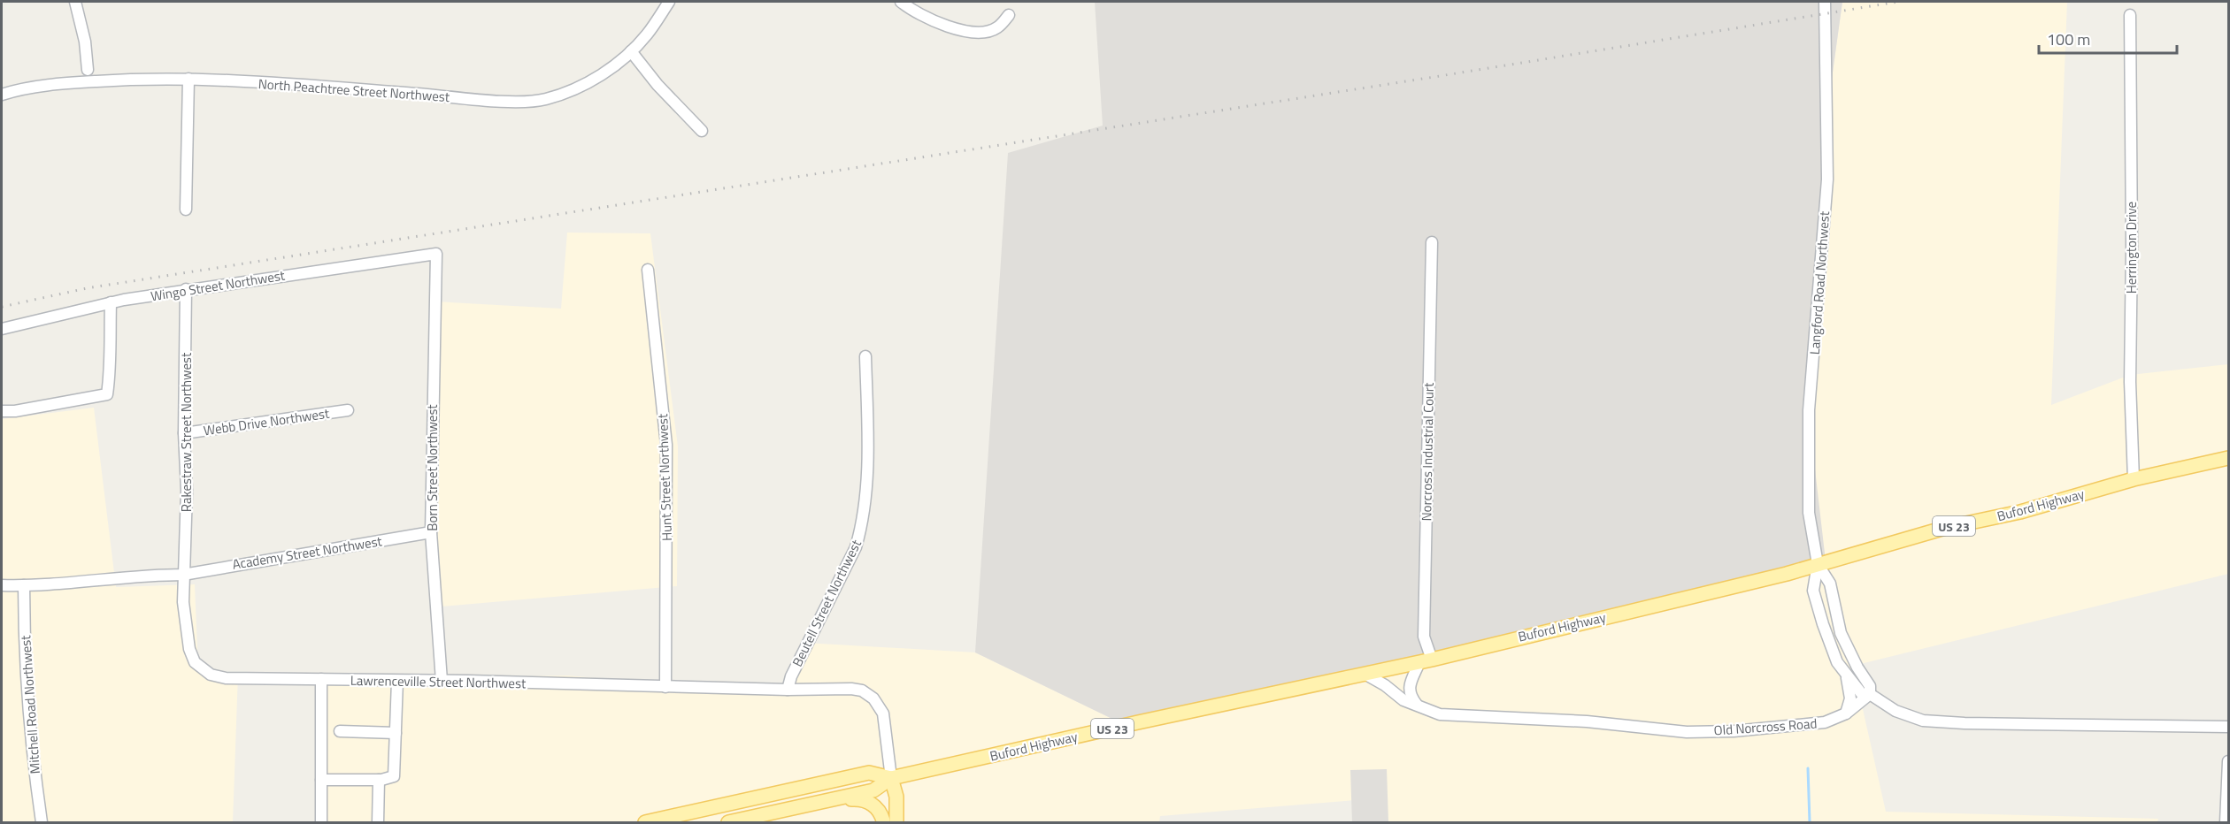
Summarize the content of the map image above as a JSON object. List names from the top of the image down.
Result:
{
  "streets": {
    "main road": ["Buford Highway", "US 23"],
    "street": [
      "North Peachtree Street Northwest",
      "Herrington Drive",
      "Langford Road Northwest",
      "Wingo Street Northwest",
      "Webb Drive Northwest",
      "Rakestraw Street Northwest",
      "Norcross Industrial Court",
      "Born Street Northwest",
      "Hunt Street Northwest",
      "Academy Street Northwest",
      "Beutell Street Northwest",
      "Lawrenceville Street Northwest",
      "Mitchell Road Northwest",
      "Old Norcross Road"
    ]
  },
  "crossings": [
    ["Herrington Drive", "Buford Highway"],
    ["Langford Road Northwest", "Buford Highway"],
    ["Langford Road Northwest", "Old Norcross Road"],
    ["Wingo Street Northwest", "Rakestraw Street Northwest"],
    ["Wingo Street Northwest", "Born Street Northwest"],
    ["Webb Drive Northwest", "Rakestraw Street Northwest"],
    ["Rakestraw Street Northwest", "Academy Street Northwest"],
    ["Rakestraw Street Northwest", "Lawrenceville Street Northwest"],
    ["Norcross Industrial Court", "Buford Highway"],
    ["Born Street Northwest", "Academy Street Northwest"],
    ["Born Street Northwest", "Lawrenceville Street Northwest"],
    ["Hunt Street Northwest", "Lawrenceville Street Northwest"],
    ["Buford Highway", "Lawrenceville Street Northwest"],
    ["Buford Highway", "Old Norcross Road"],
    ["Academy Street Northwest", "Lawrenceville Street Northwest"],
    ["Beutell Street Northwest", "Lawrenceville Street Northwest"]
  ],
  "scale_bar": "100 m"
}
